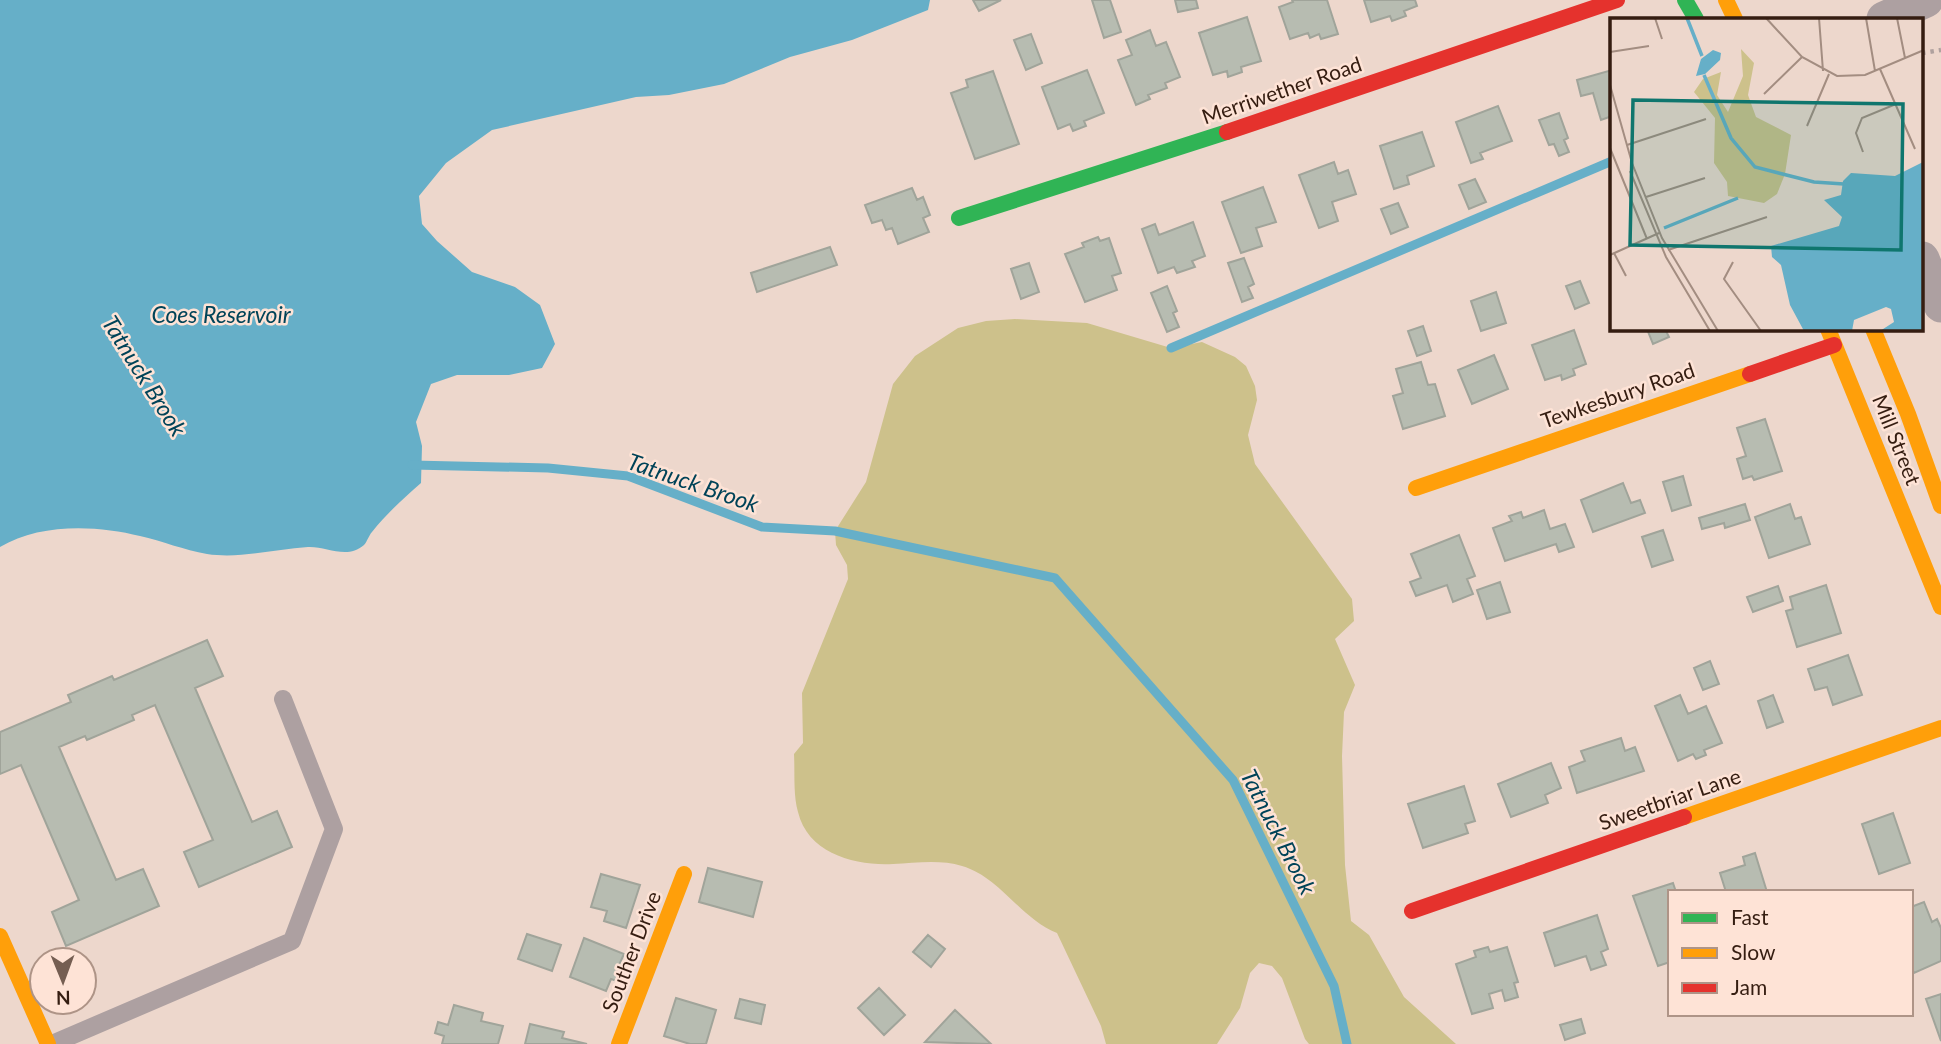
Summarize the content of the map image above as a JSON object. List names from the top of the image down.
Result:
{
  "streets": {
    "street": [
      "Merriwether Road",
      "Tewkesbury Road",
      "Mill Street",
      "Sweetbriar Lane",
      "Souther Drive"
    ]
  },
  "crossings": [
    ["Tewkesbury Road", "Mill Street"]
  ],
  "water": ["Coes Reservoir", "Tatnuck Brook"],
  "legend": ["Fast", "Slow", "Jam"],
  "north": "bottom"
}
